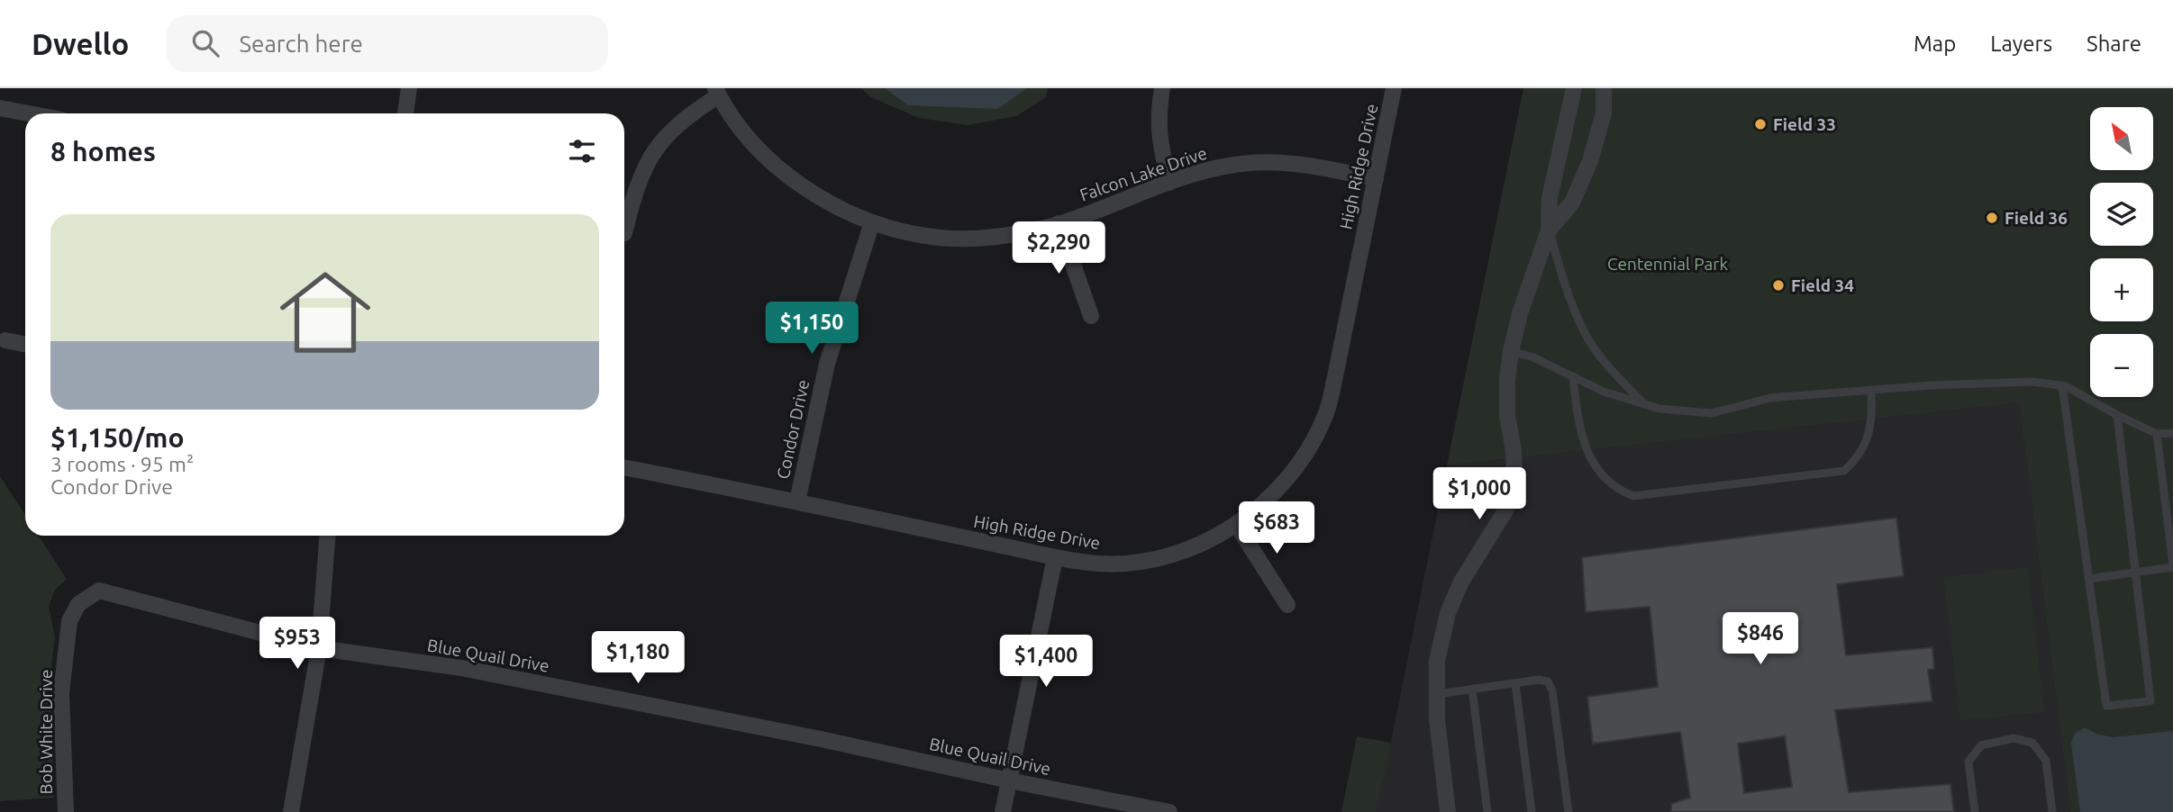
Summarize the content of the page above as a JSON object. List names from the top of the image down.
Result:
{
  "streets": {
    "street": [
      "High Ridge Drive",
      "Falcon Lake Drive",
      "Condor Drive",
      "Blue Quail Drive",
      "Bob White Drive"
    ]
  },
  "crossings": [
    ["High Ridge Drive", "Falcon Lake Drive"],
    ["High Ridge Drive", "Condor Drive"],
    ["Falcon Lake Drive", "Condor Drive"],
    ["Blue Quail Drive", "Bob White Drive"]
  ],
  "parks": ["Centennial Park"],
  "places": ["Field 33", "Field 36", "Field 34"],
  "north": "top left",
  "page": {
    "header": "Dwello",
    "search": "Search here",
    "nav": ["Map", "Layers", "Share"],
    "map_buttons": ["+", "−"],
    "heading": "8 homes",
    "list": [
      {
        "name": "$1,150/mo",
        "note": "3 rooms · 95 m² · Condor Drive"
      }
    ],
    "price": [
      "$2,290",
      "$1,150",
      "$1,000",
      "$683",
      "$846",
      "$953",
      "$1,180",
      "$1,400"
    ]
  }
}
